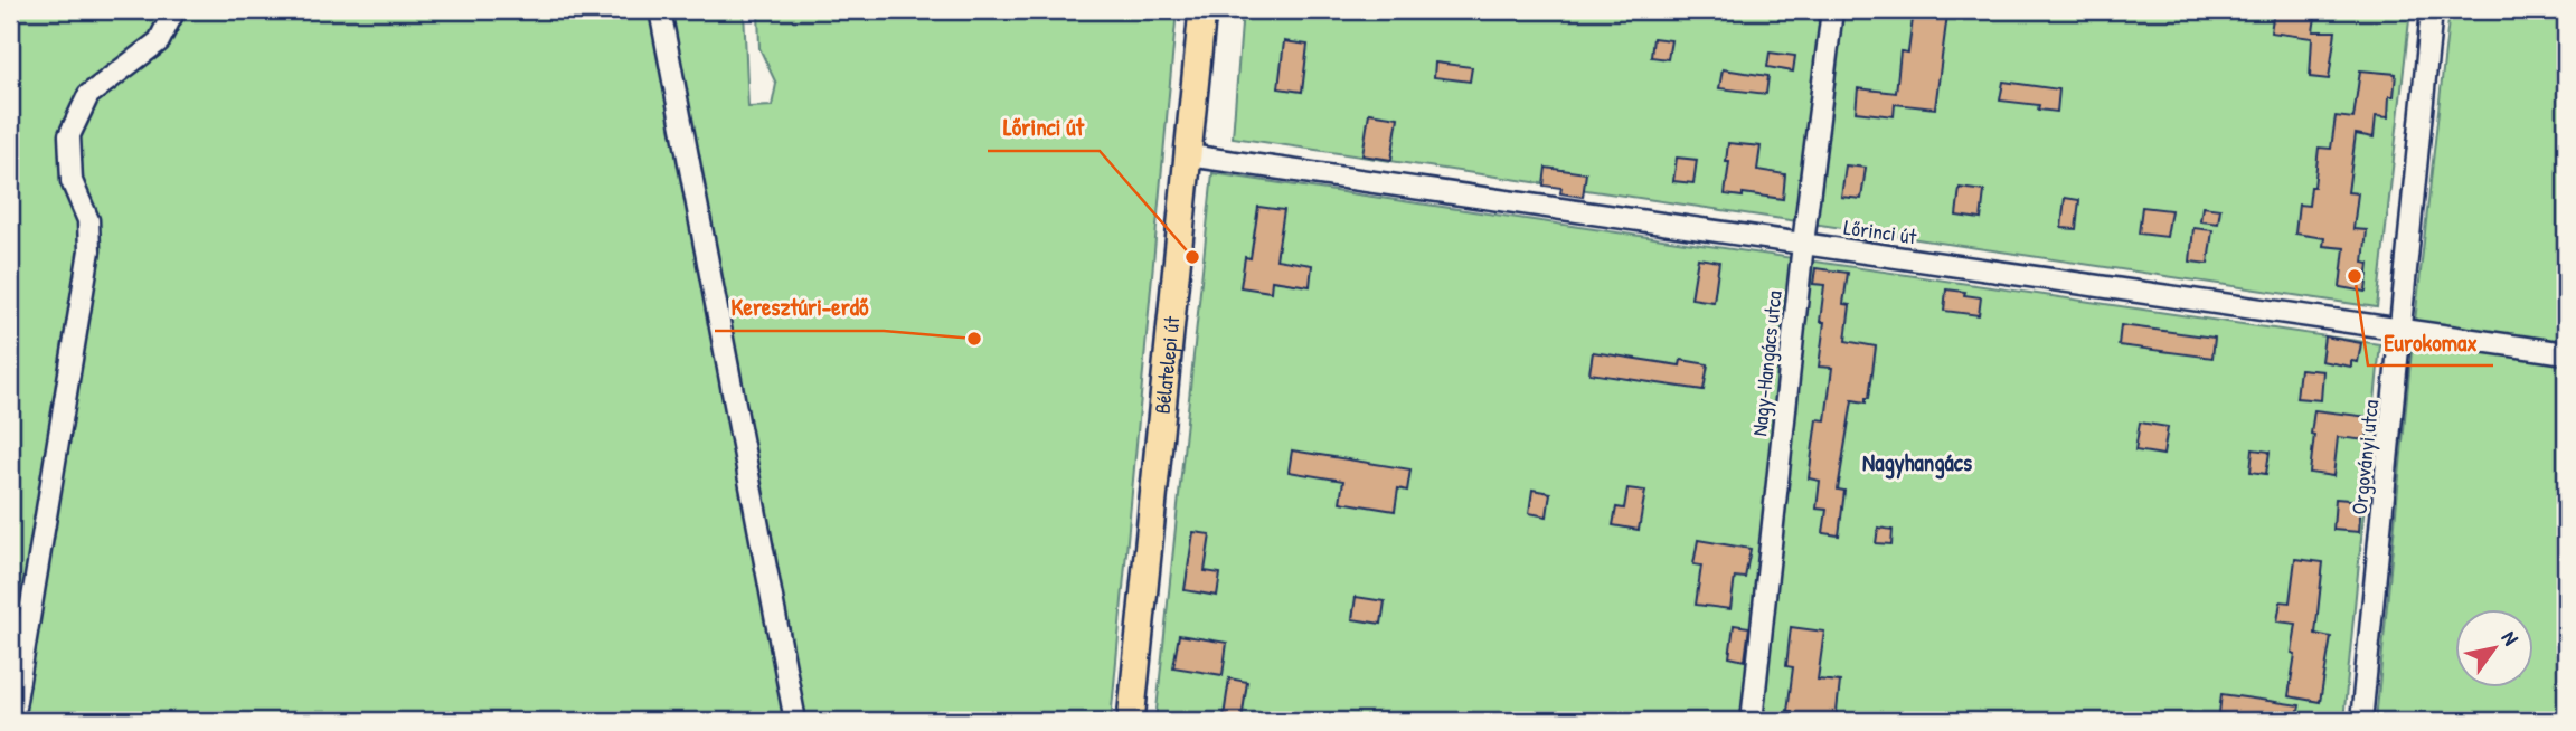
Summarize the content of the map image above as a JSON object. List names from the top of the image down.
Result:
{
  "streets": {
    "main road": ["Bélatelepi út"],
    "street": ["Lőrinci út", "Nagy-Hangács utca", "Orgoványi utca"]
  },
  "crossings": [
    ["Lőrinci út", "Nagy-Hangács utca"],
    ["Lőrinci út", "Bélatelepi út"],
    ["Lőrinci út", "Orgoványi utca"]
  ],
  "districts": ["Nagyhangács"],
  "places": ["Lőrinci út", "Eurokomax", "Keresztúri-erdő"],
  "north": "top right"
}
